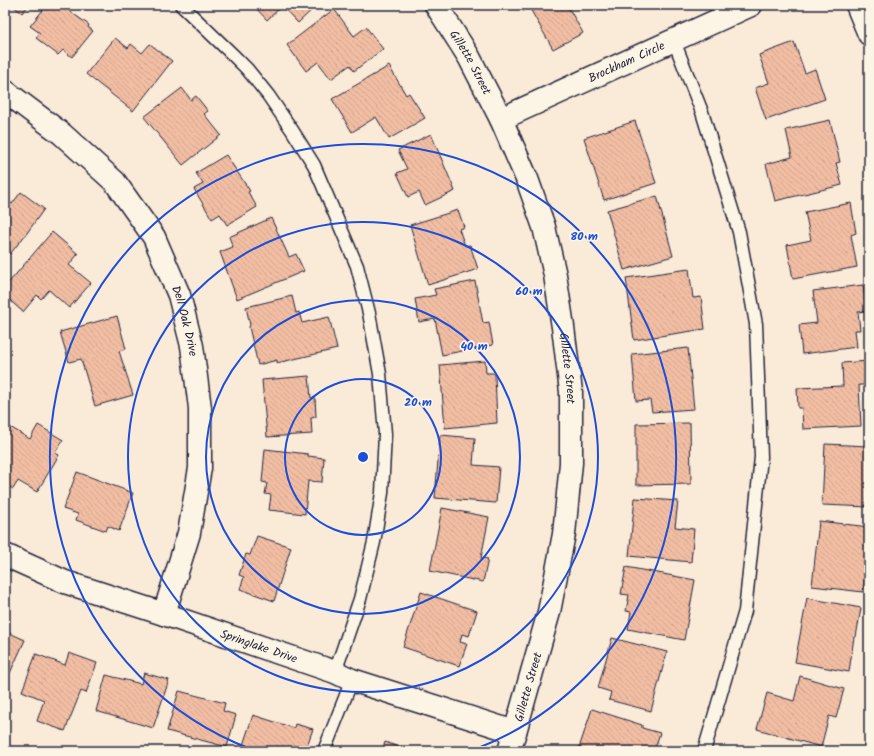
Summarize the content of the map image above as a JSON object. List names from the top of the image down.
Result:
{
  "streets": {
    "street": [
      "Gillette Street",
      "Brockham Circle",
      "Dell Oak Drive",
      "Springlake Drive"
    ]
  },
  "crossings": [
    ["Gillette Street", "Brockham Circle"],
    ["Gillette Street", "Springlake Drive"],
    ["Dell Oak Drive", "Springlake Drive"]
  ],
  "rings": [
    "80 m",
    "60 m",
    "40 m",
    "20 m"
  ]
}
